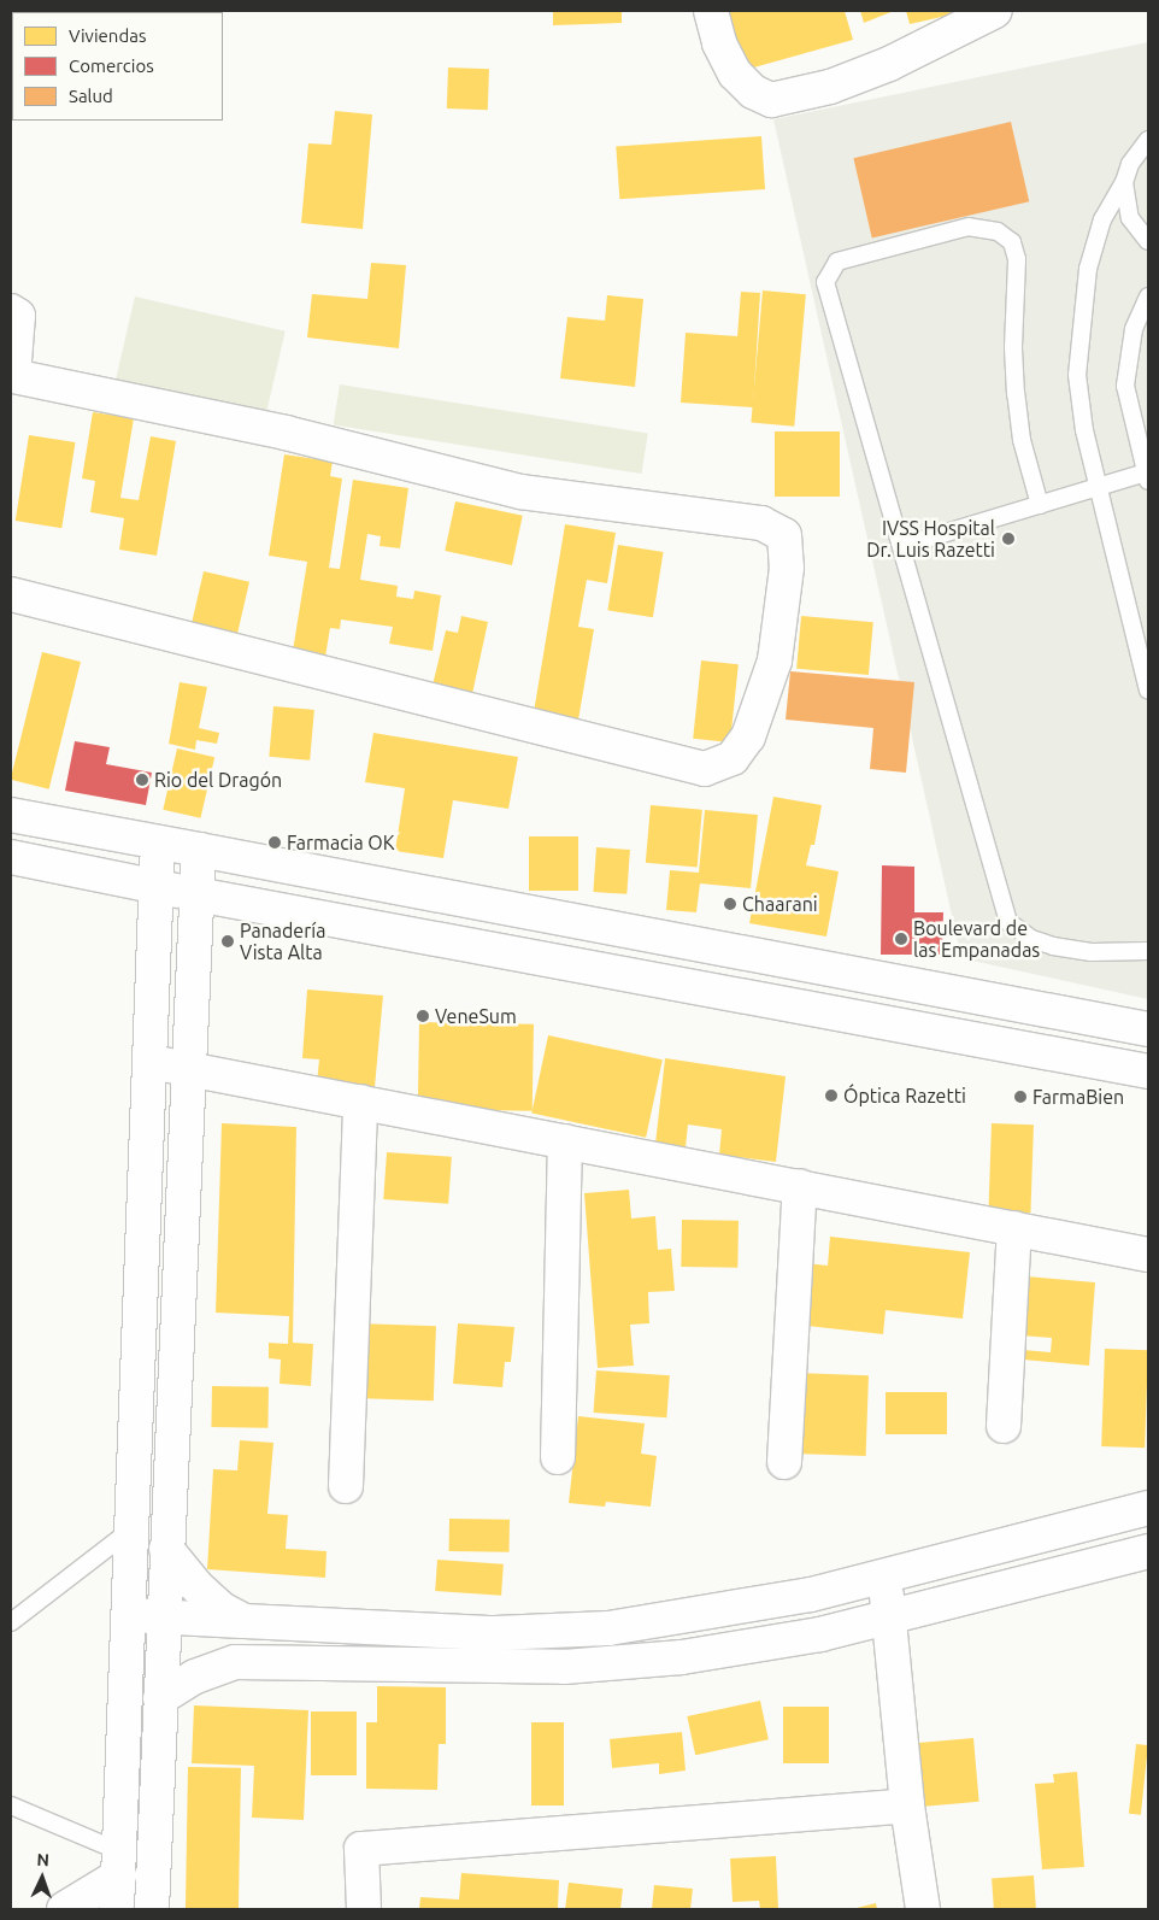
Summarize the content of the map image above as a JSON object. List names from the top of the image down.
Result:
{
  "places": [
    "IVSS Hospital Dr. Luis Razetti",
    "Rio del Dragón",
    "Farmacia OK",
    "Chaarani",
    "Boulevard de las Empanadas",
    "Panadería Vista Alta",
    "VeneSum",
    "Óptica Razetti",
    "FarmaBien"
  ],
  "legend": ["Viviendas", "Comercios", "Salud"],
  "north": "top"
}
